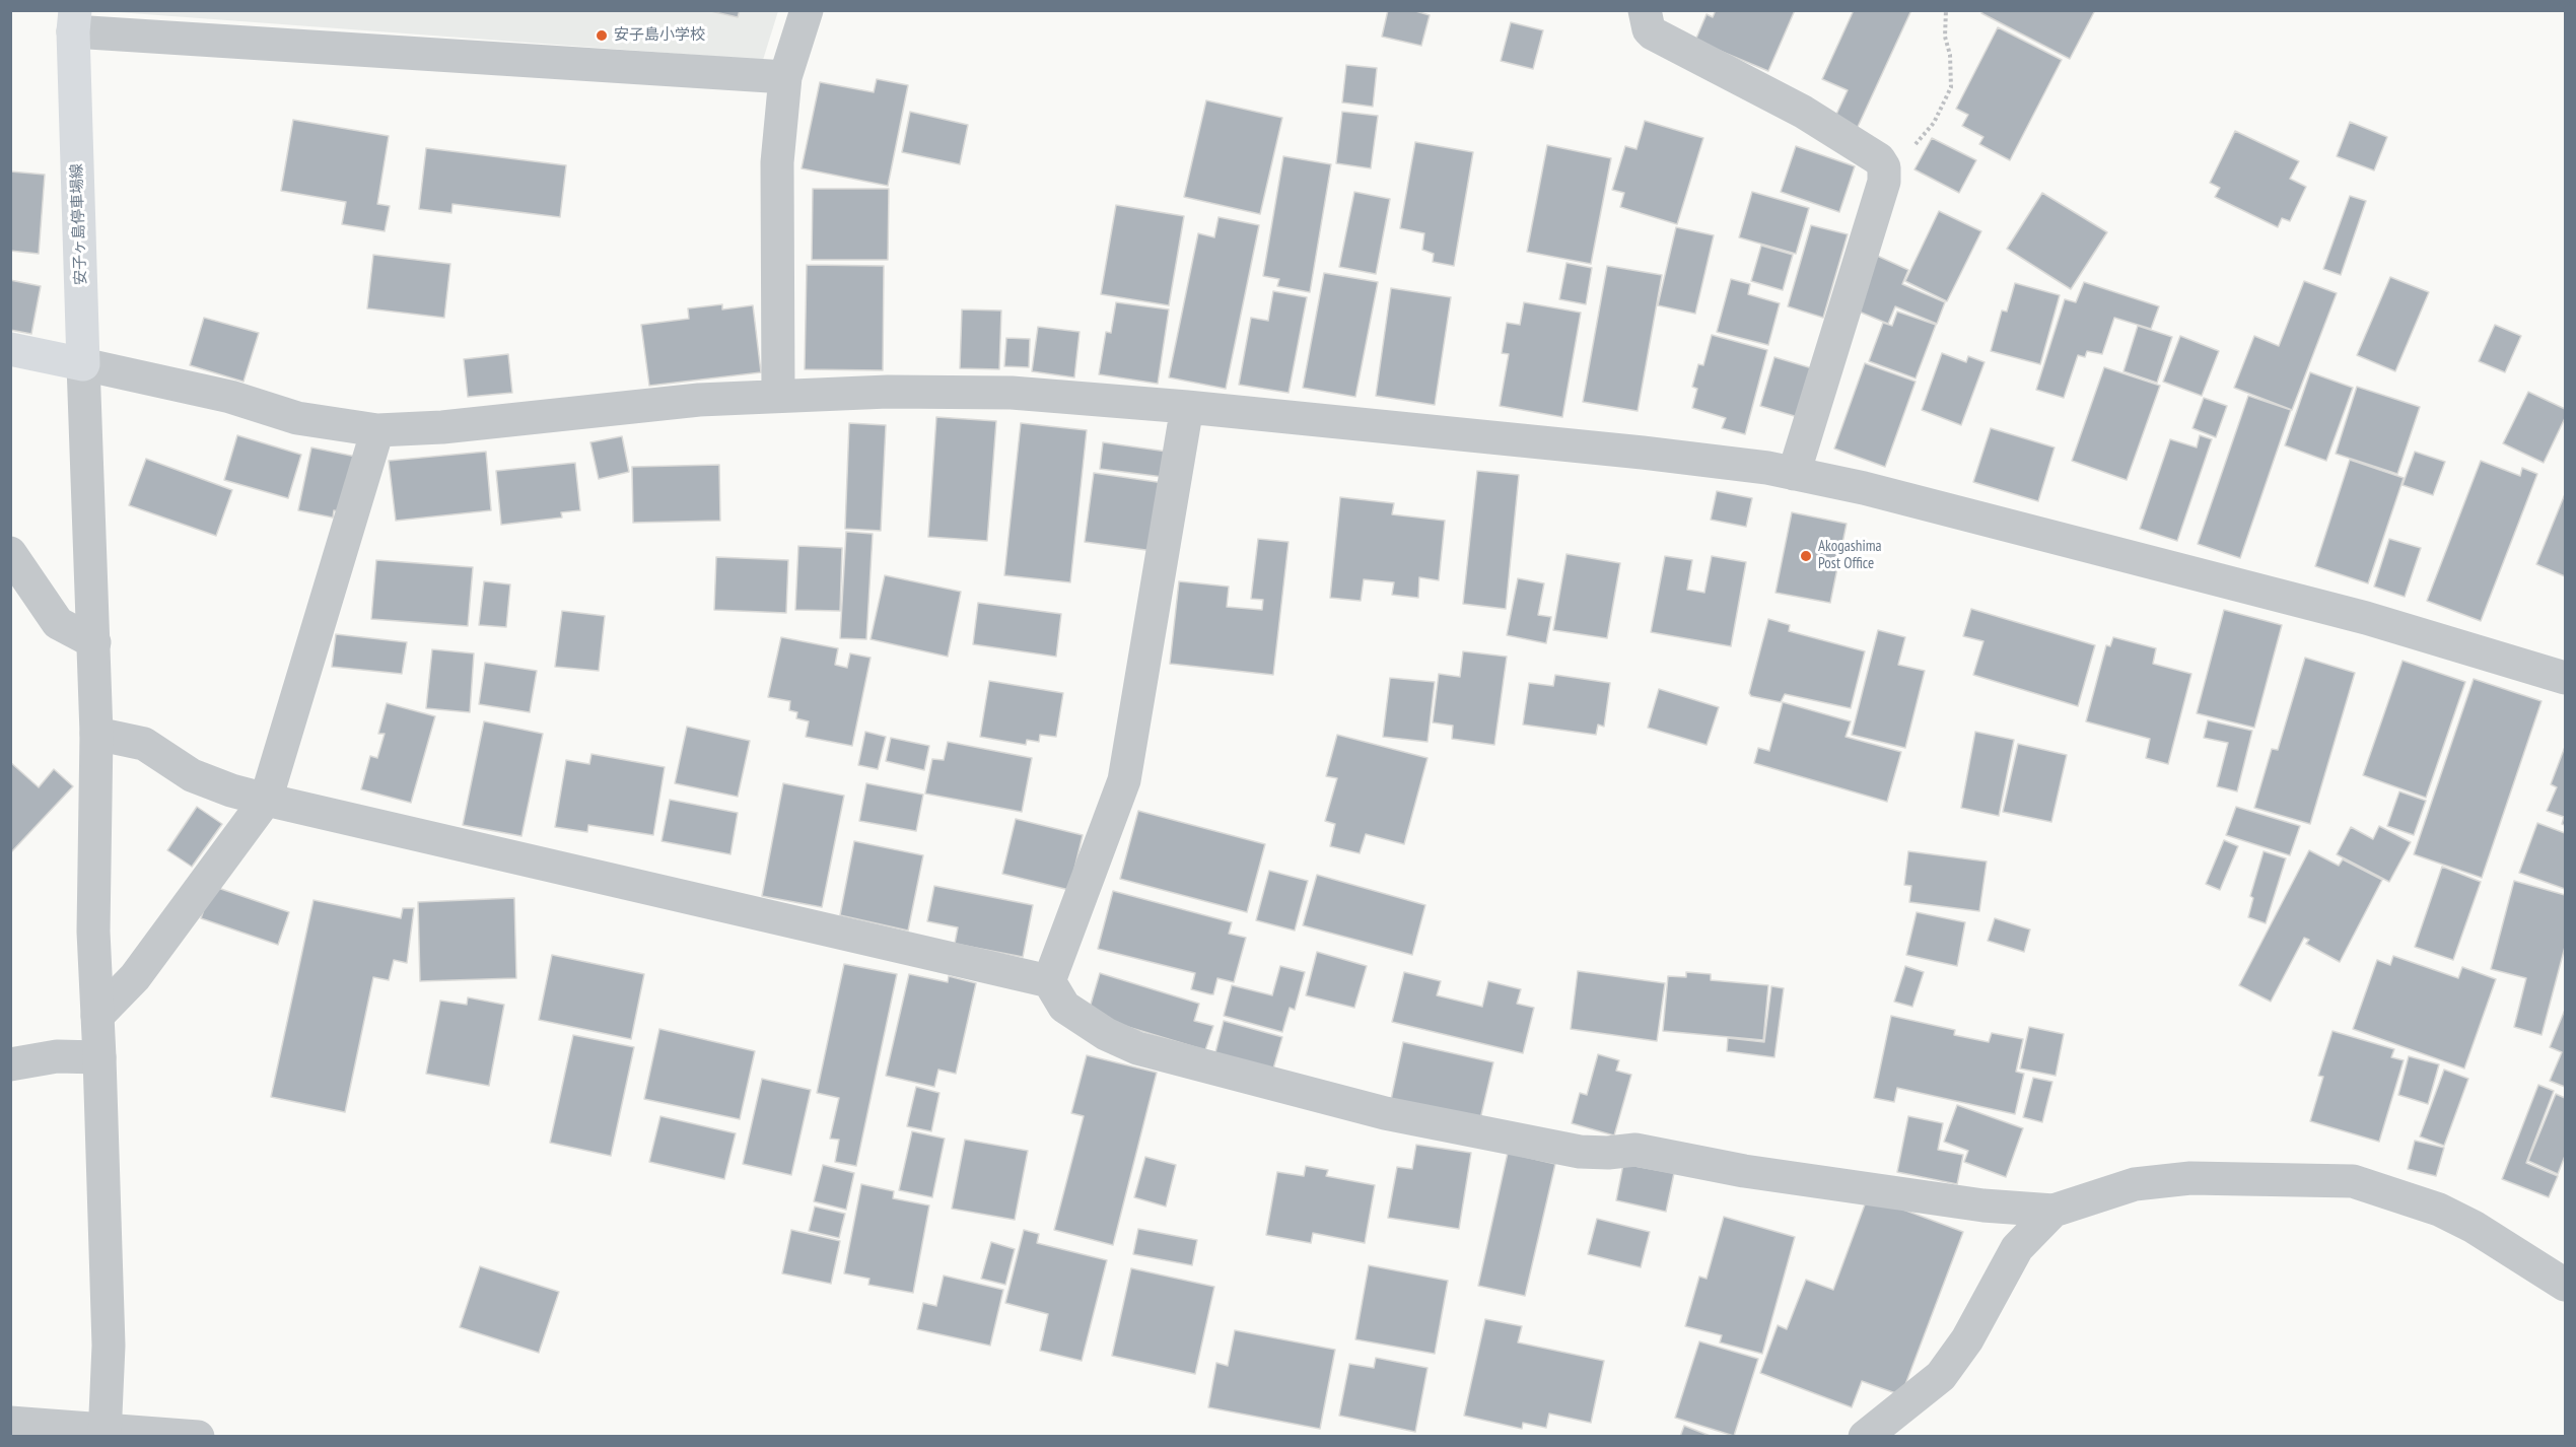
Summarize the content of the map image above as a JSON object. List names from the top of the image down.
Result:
{
  "streets": {
    "main road": ["安子ヶ島停車場線"]
  },
  "places": ["安子島小学校", "Akogashima Post Office"]
}
